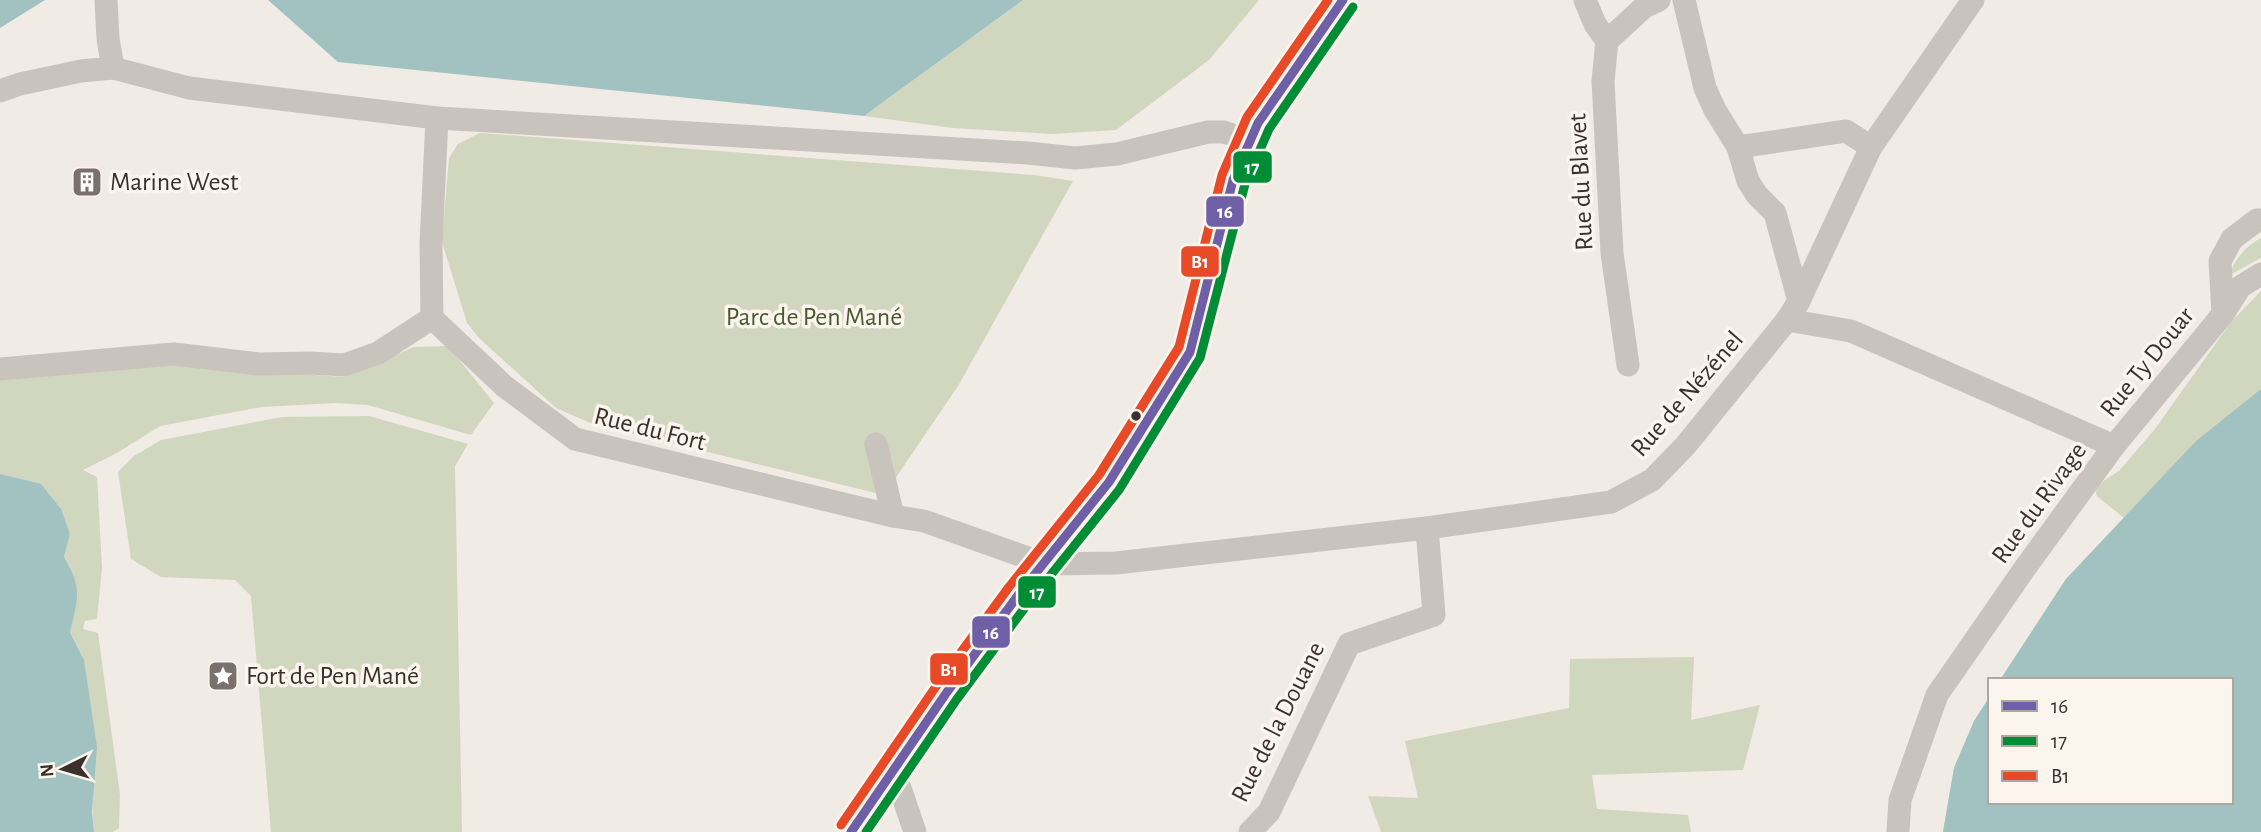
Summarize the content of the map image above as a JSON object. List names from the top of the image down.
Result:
{
  "streets": {
    "street": [
      "Rue du Blavet",
      "Rue Ty Douar",
      "Rue de Nézénel",
      "Rue du Fort",
      "Rue du Rivage",
      "Rue de la Douane"
    ]
  },
  "crossings": [
    ["Rue Ty Douar", "Rue du Rivage"],
    ["Rue de Nézénel", "Rue du Fort"],
    ["Rue de Nézénel", "Rue du Rivage"],
    ["Rue de Nézénel", "Rue de la Douane"]
  ],
  "parks": ["Parc de Pen Mané"],
  "places": {
    "building": ["Marine West"],
    "place": ["Fort de Pen Mané"]
  },
  "lines": ["transit line 16", "transit line B1", "transit line 17"],
  "legend": ["16", "17", "B1"],
  "north": "left"
}
